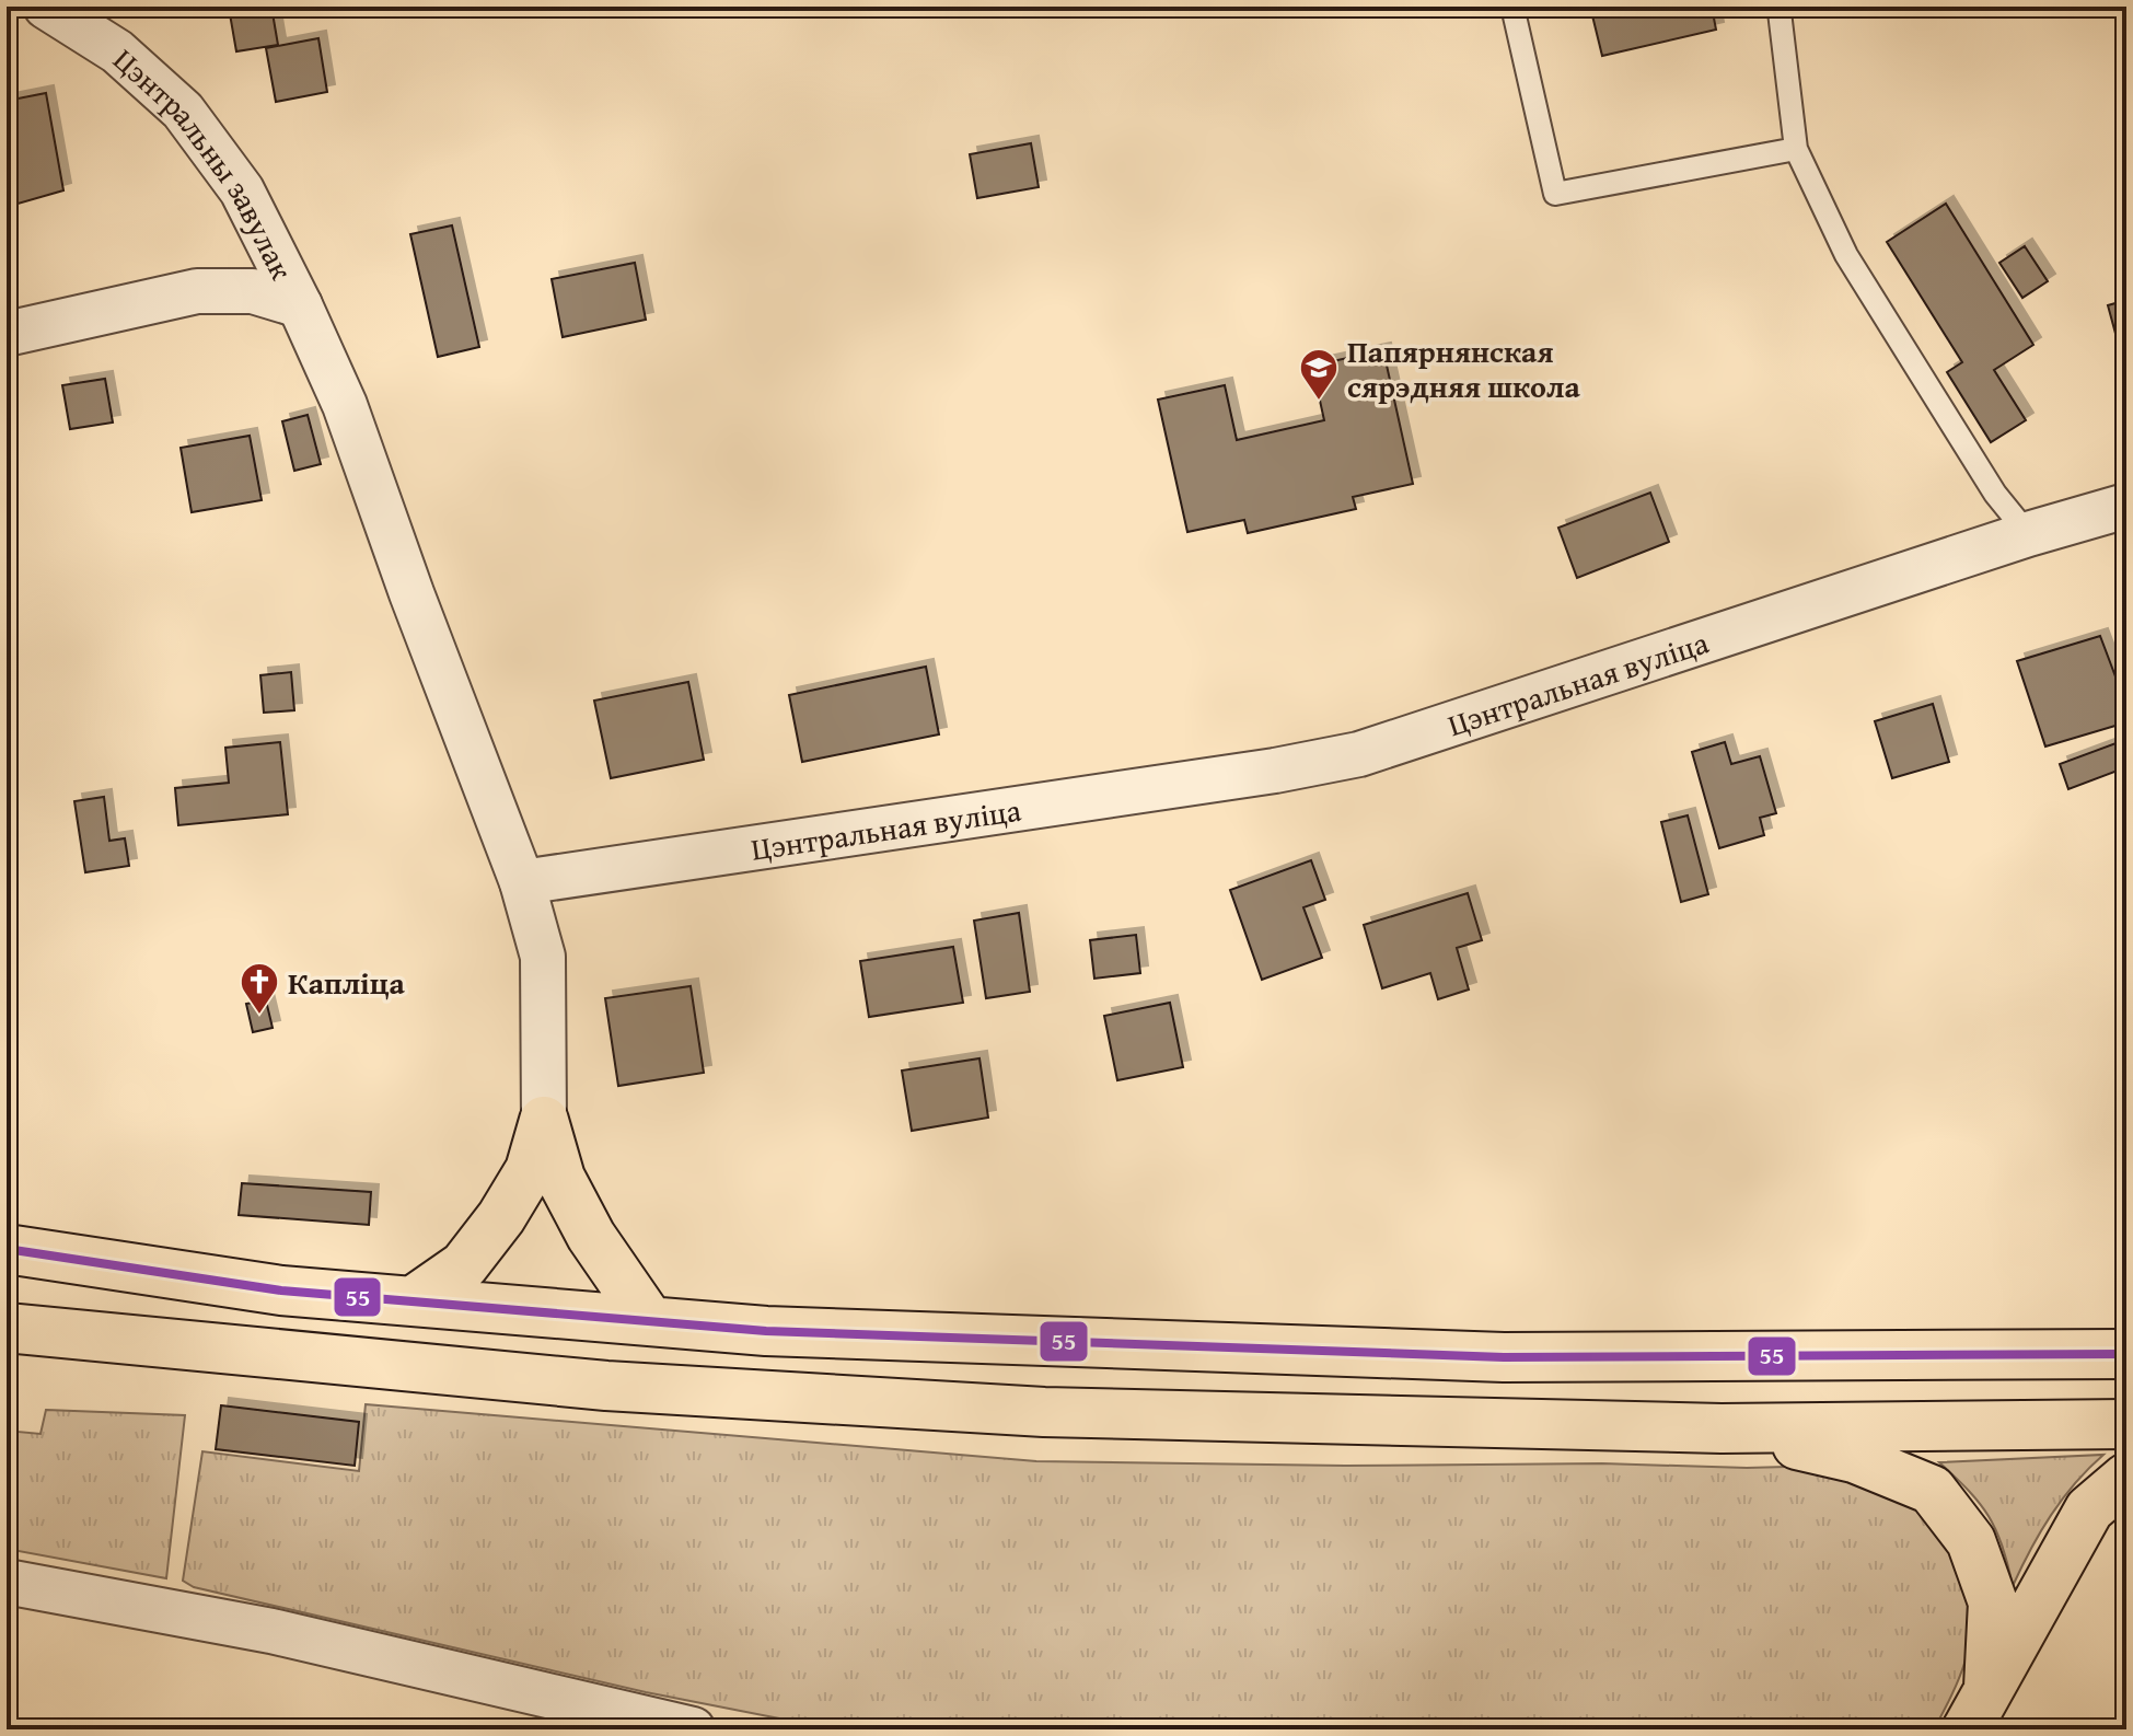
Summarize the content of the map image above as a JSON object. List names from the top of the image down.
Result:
{
  "streets": {
    "street": ["Цэнтральны завулак", "Цэнтральная вуліца"]
  },
  "places": {
    "school or university": ["Папярнянская сярэдняя школа"],
    "church": ["Капліца"]
  },
  "lines": ["transit line 55"]
}
